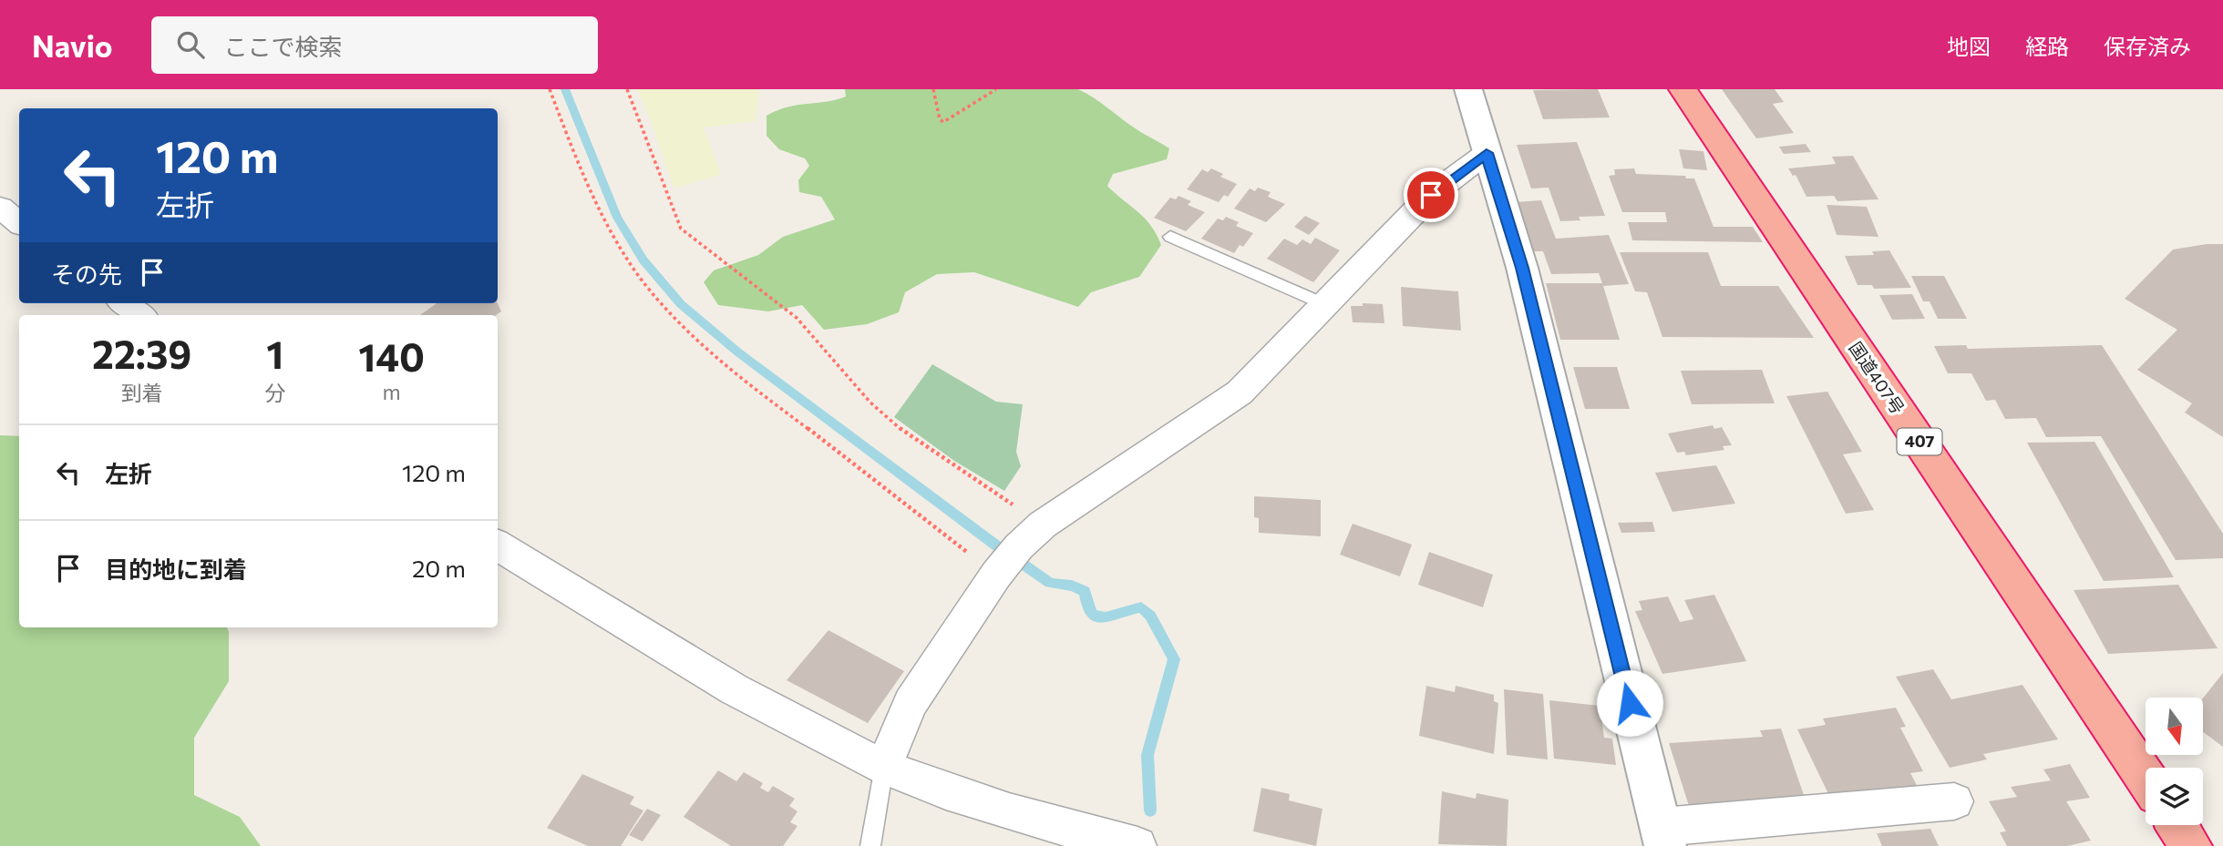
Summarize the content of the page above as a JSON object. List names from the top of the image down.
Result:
{
  "streets": {
    "highway": ["国道407号", "407"]
  },
  "north": "bottom",
  "page": {
    "header": "Navio",
    "search": "ここで検索",
    "nav": ["地図", "経路", "保存済み"],
    "turn": ["120 m", "左折"],
    "then": "その先",
    "eta": [
      "22:39",
      "到着",
      "1",
      "分",
      "140",
      "m"
    ],
    "list": [
      {
        "name": "左折",
        "value": "120 m"
      },
      {
        "name": "目的地に到着",
        "value": "20 m"
      }
    ]
  }
}
